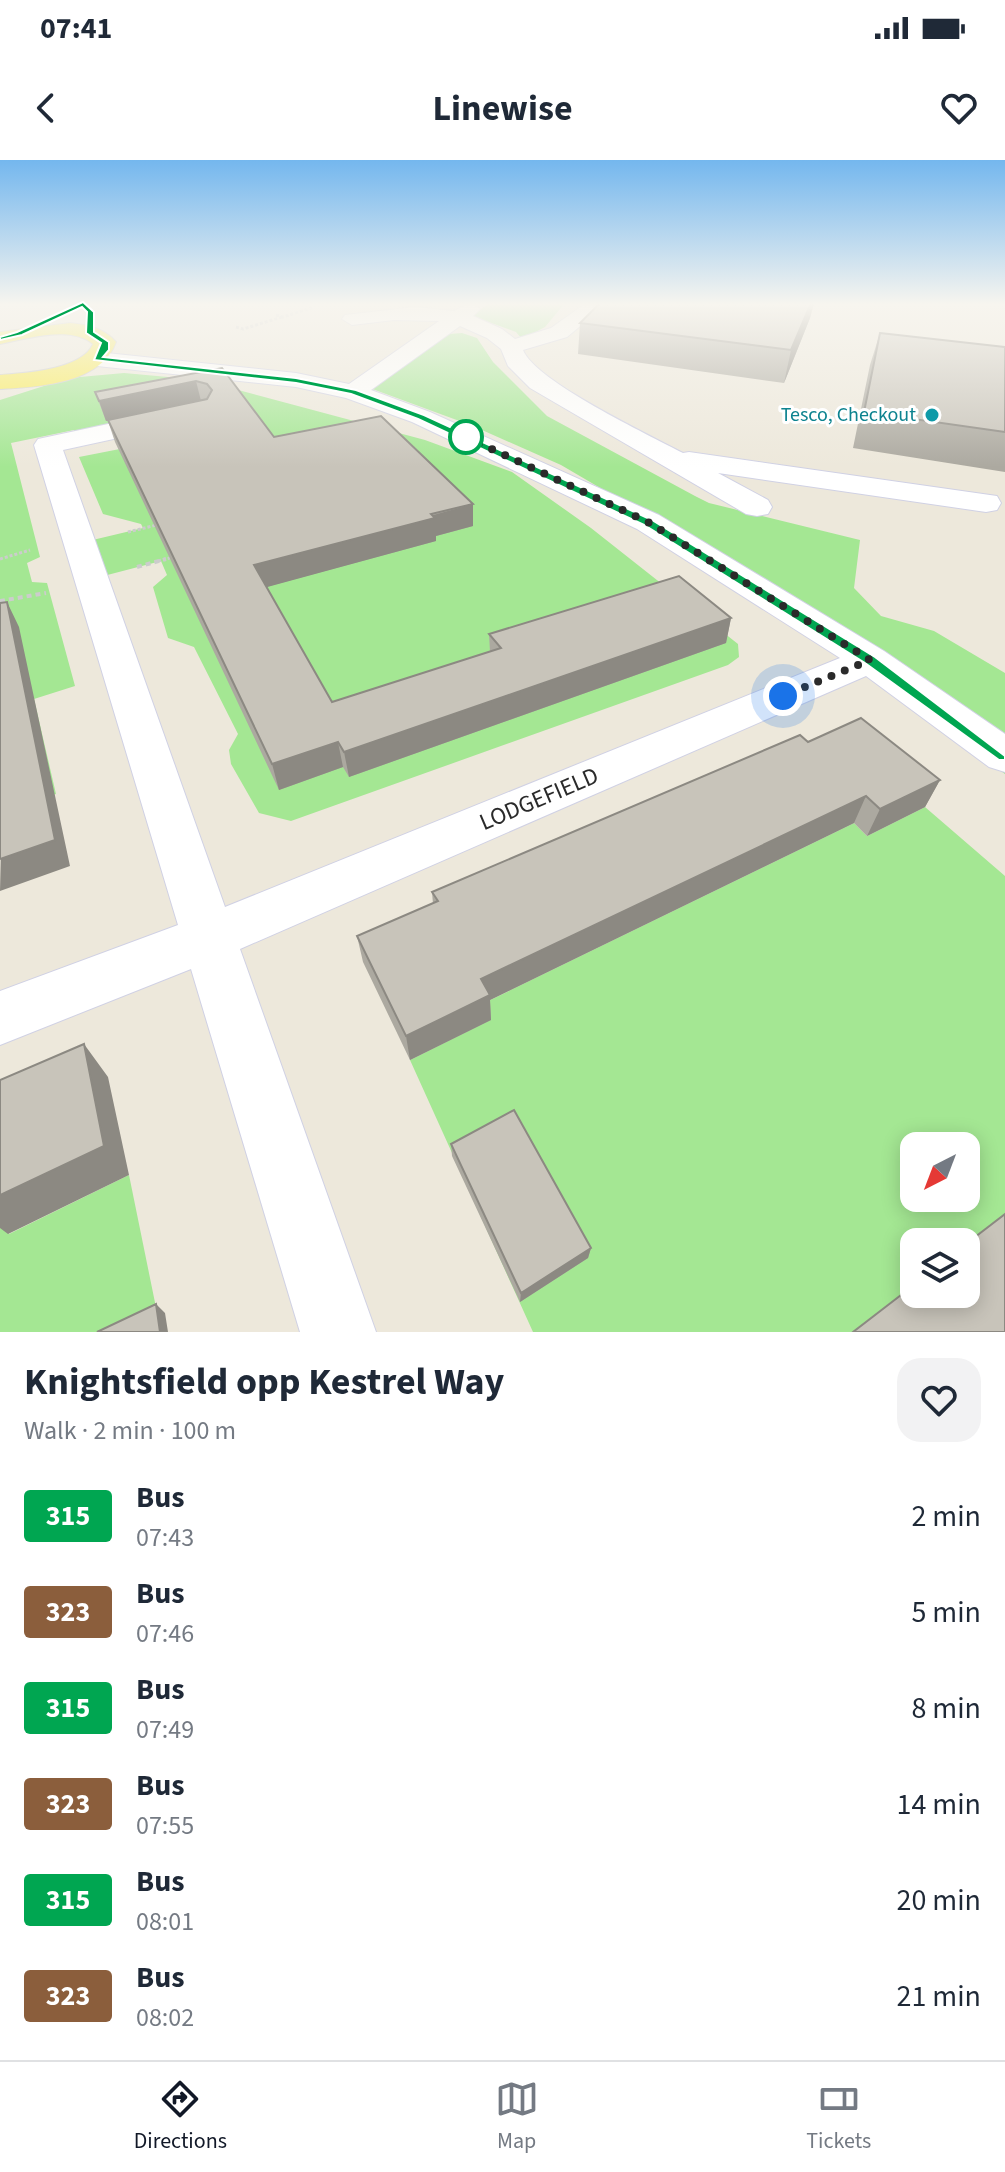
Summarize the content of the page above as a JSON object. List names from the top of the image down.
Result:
{
  "streets": {
    "street": ["LODGEFIELD"]
  },
  "places": ["Tesco, Checkout"],
  "lines": ["bus line 315"],
  "north": "bottom left",
  "page": {
    "status": "07:41",
    "header": "Linewise",
    "heading": ["Knightsfield opp Kestrel Way", "Walk · 2 min · 100 m"],
    "list": [
      {
        "mark": "315",
        "name": "Bus",
        "note": "07:43",
        "value": "2 min"
      },
      {
        "mark": "323",
        "name": "Bus",
        "note": "07:46",
        "value": "5 min"
      },
      {
        "mark": "315",
        "name": "Bus",
        "note": "07:49",
        "value": "8 min"
      },
      {
        "mark": "323",
        "name": "Bus",
        "note": "07:55",
        "value": "14 min"
      },
      {
        "mark": "315",
        "name": "Bus",
        "note": "08:01",
        "value": "20 min"
      },
      {
        "mark": "323",
        "name": "Bus",
        "note": "08:02",
        "value": "21 min"
      }
    ],
    "tabs": ["Directions", "Map", "Tickets"]
  }
}
